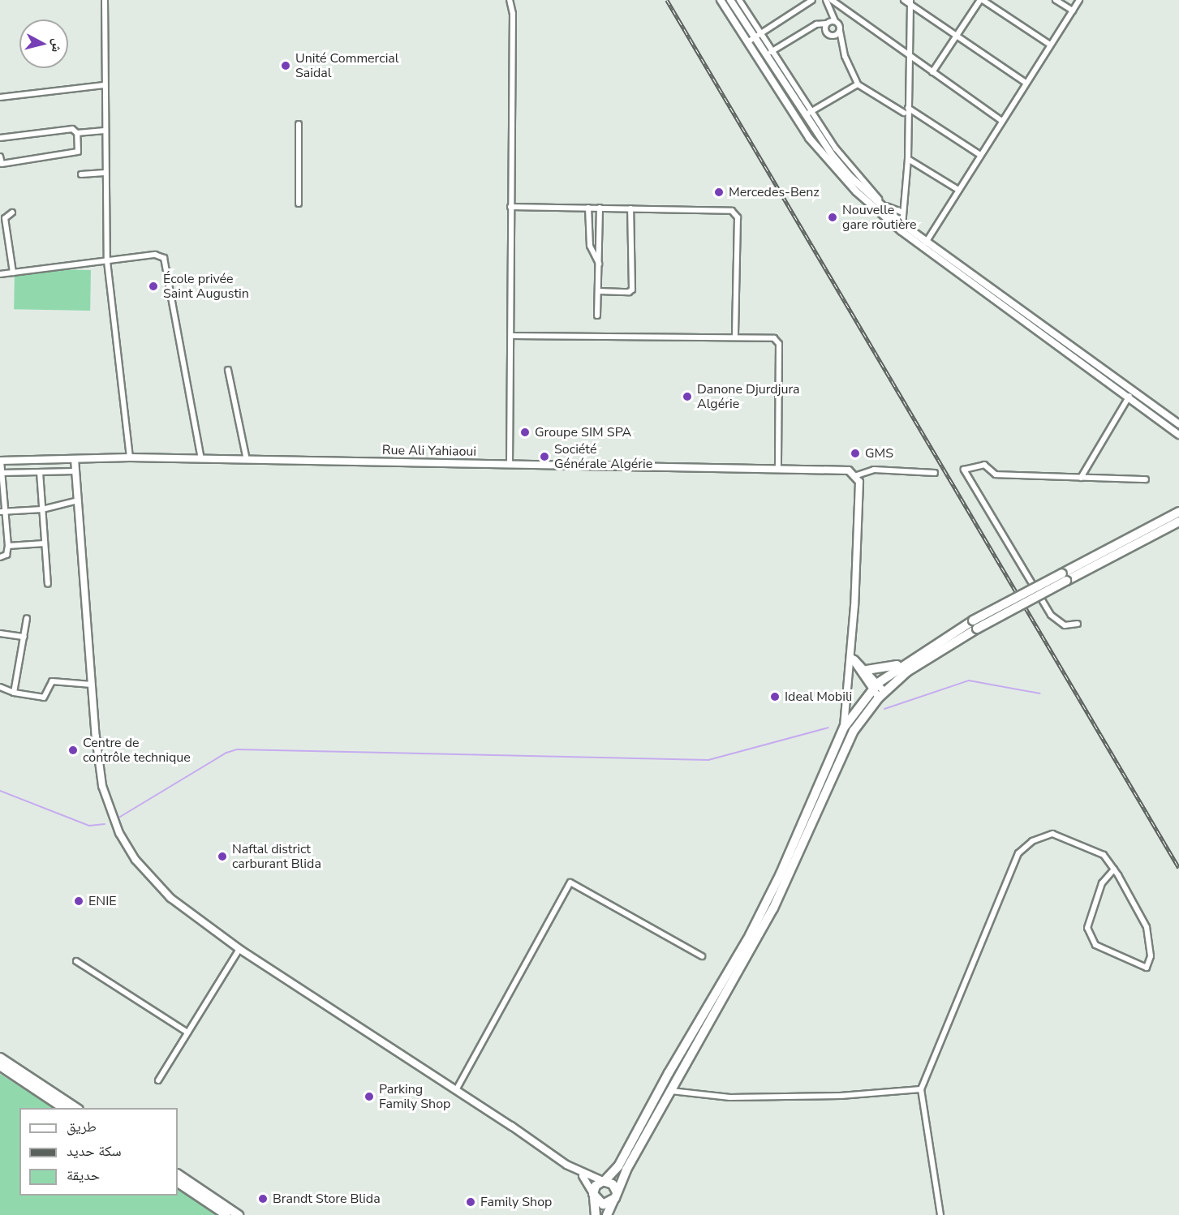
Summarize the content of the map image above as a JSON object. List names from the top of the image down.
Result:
{
  "streets": {
    "main road": ["Rue Ali Yahiaoui"]
  },
  "places": [
    "Unité Commercial Saidal",
    "Mercedes-Benz",
    "Nouvelle gare routière",
    "École privée Saint Augustin",
    "Danone Djurdjura Algérie",
    "Groupe SIM SPA",
    "GMS",
    "Société Générale Algérie",
    "Ideal Mobili",
    "Centre de contrôle technique",
    "Naftal district carburant Blida",
    "ENIE",
    "Parking Family Shop",
    "Brandt Store Blida",
    "Family Shop"
  ],
  "legend": ["طريق", "سكة حديد", "حديقة"],
  "north": "right"
}
